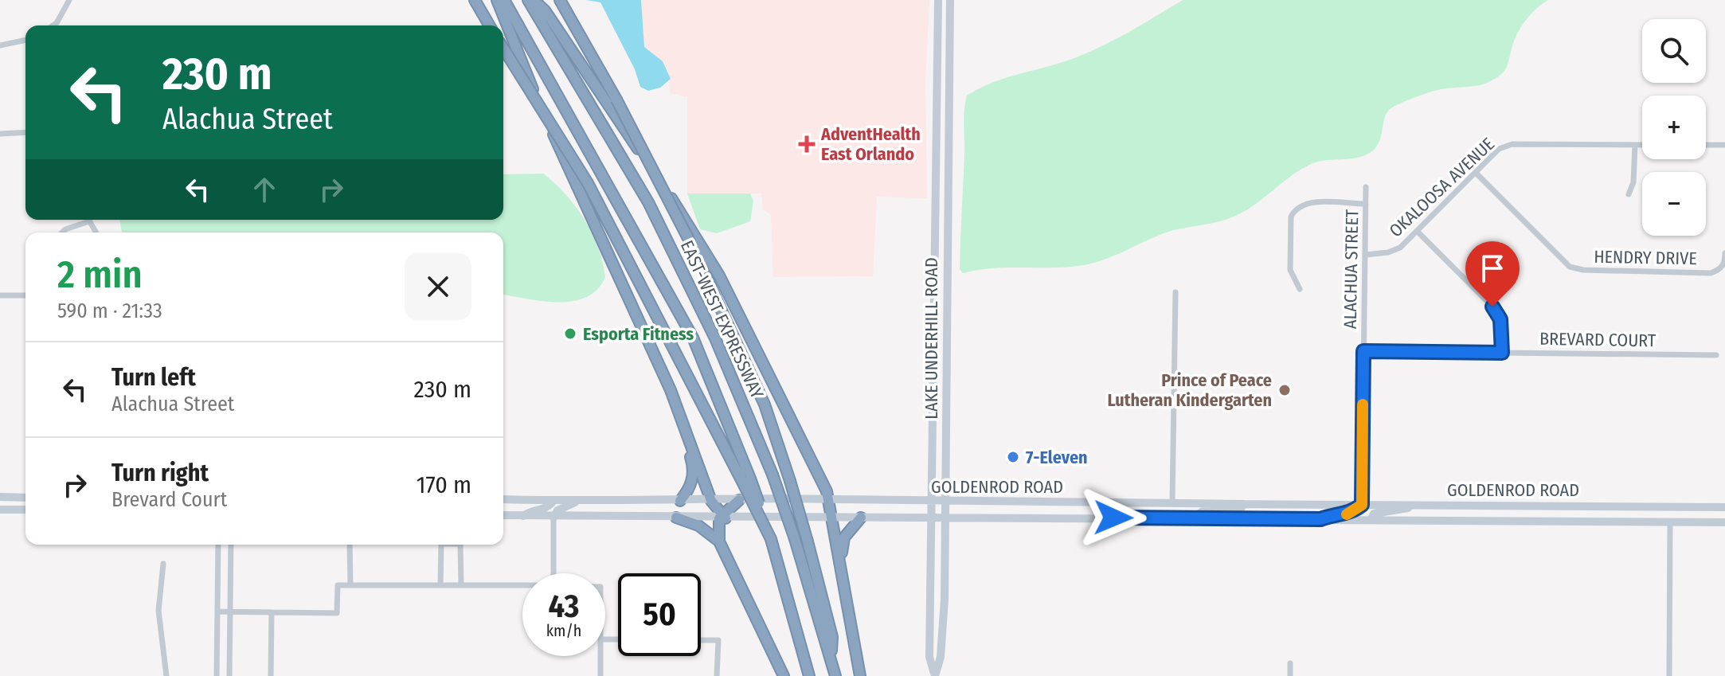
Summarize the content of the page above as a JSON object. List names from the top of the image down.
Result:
{
  "streets": {
    "highway": ["EAST-WEST EXPRESSWAY"],
    "main road": ["LAKE UNDERHILL ROAD", "GOLDENROD ROAD"],
    "street": [
      "OKALOOSA AVENUE",
      "HENDRY DRIVE",
      "ALACHUA STREET",
      "BREVARD COURT"
    ]
  },
  "crossings": [
    ["OKALOOSA AVENUE", "HENDRY DRIVE"],
    ["OKALOOSA AVENUE", "ALACHUA STREET"],
    ["ALACHUA STREET", "BREVARD COURT"],
    ["ALACHUA STREET", "GOLDENROD ROAD"],
    ["LAKE UNDERHILL ROAD", "GOLDENROD ROAD"]
  ],
  "places": {
    "health": ["AdventHealth East Orlando"],
    "other": ["Esporta Fitness", "Prince of Peace Lutheran Kindergarten", "7-Eleven"]
  },
  "page": {
    "map_buttons": ["+", "−"],
    "turn": ["230 m", "Alachua Street"],
    "heading": ["2 min", "590 m · 21:33"],
    "list": [
      {
        "name": "Turn left",
        "note": "Alachua Street",
        "value": "230 m"
      },
      {
        "name": "Turn right",
        "note": "Brevard Court",
        "value": "170 m"
      }
    ],
    "speed": "43 km/h",
    "limit": "50"
  }
}
